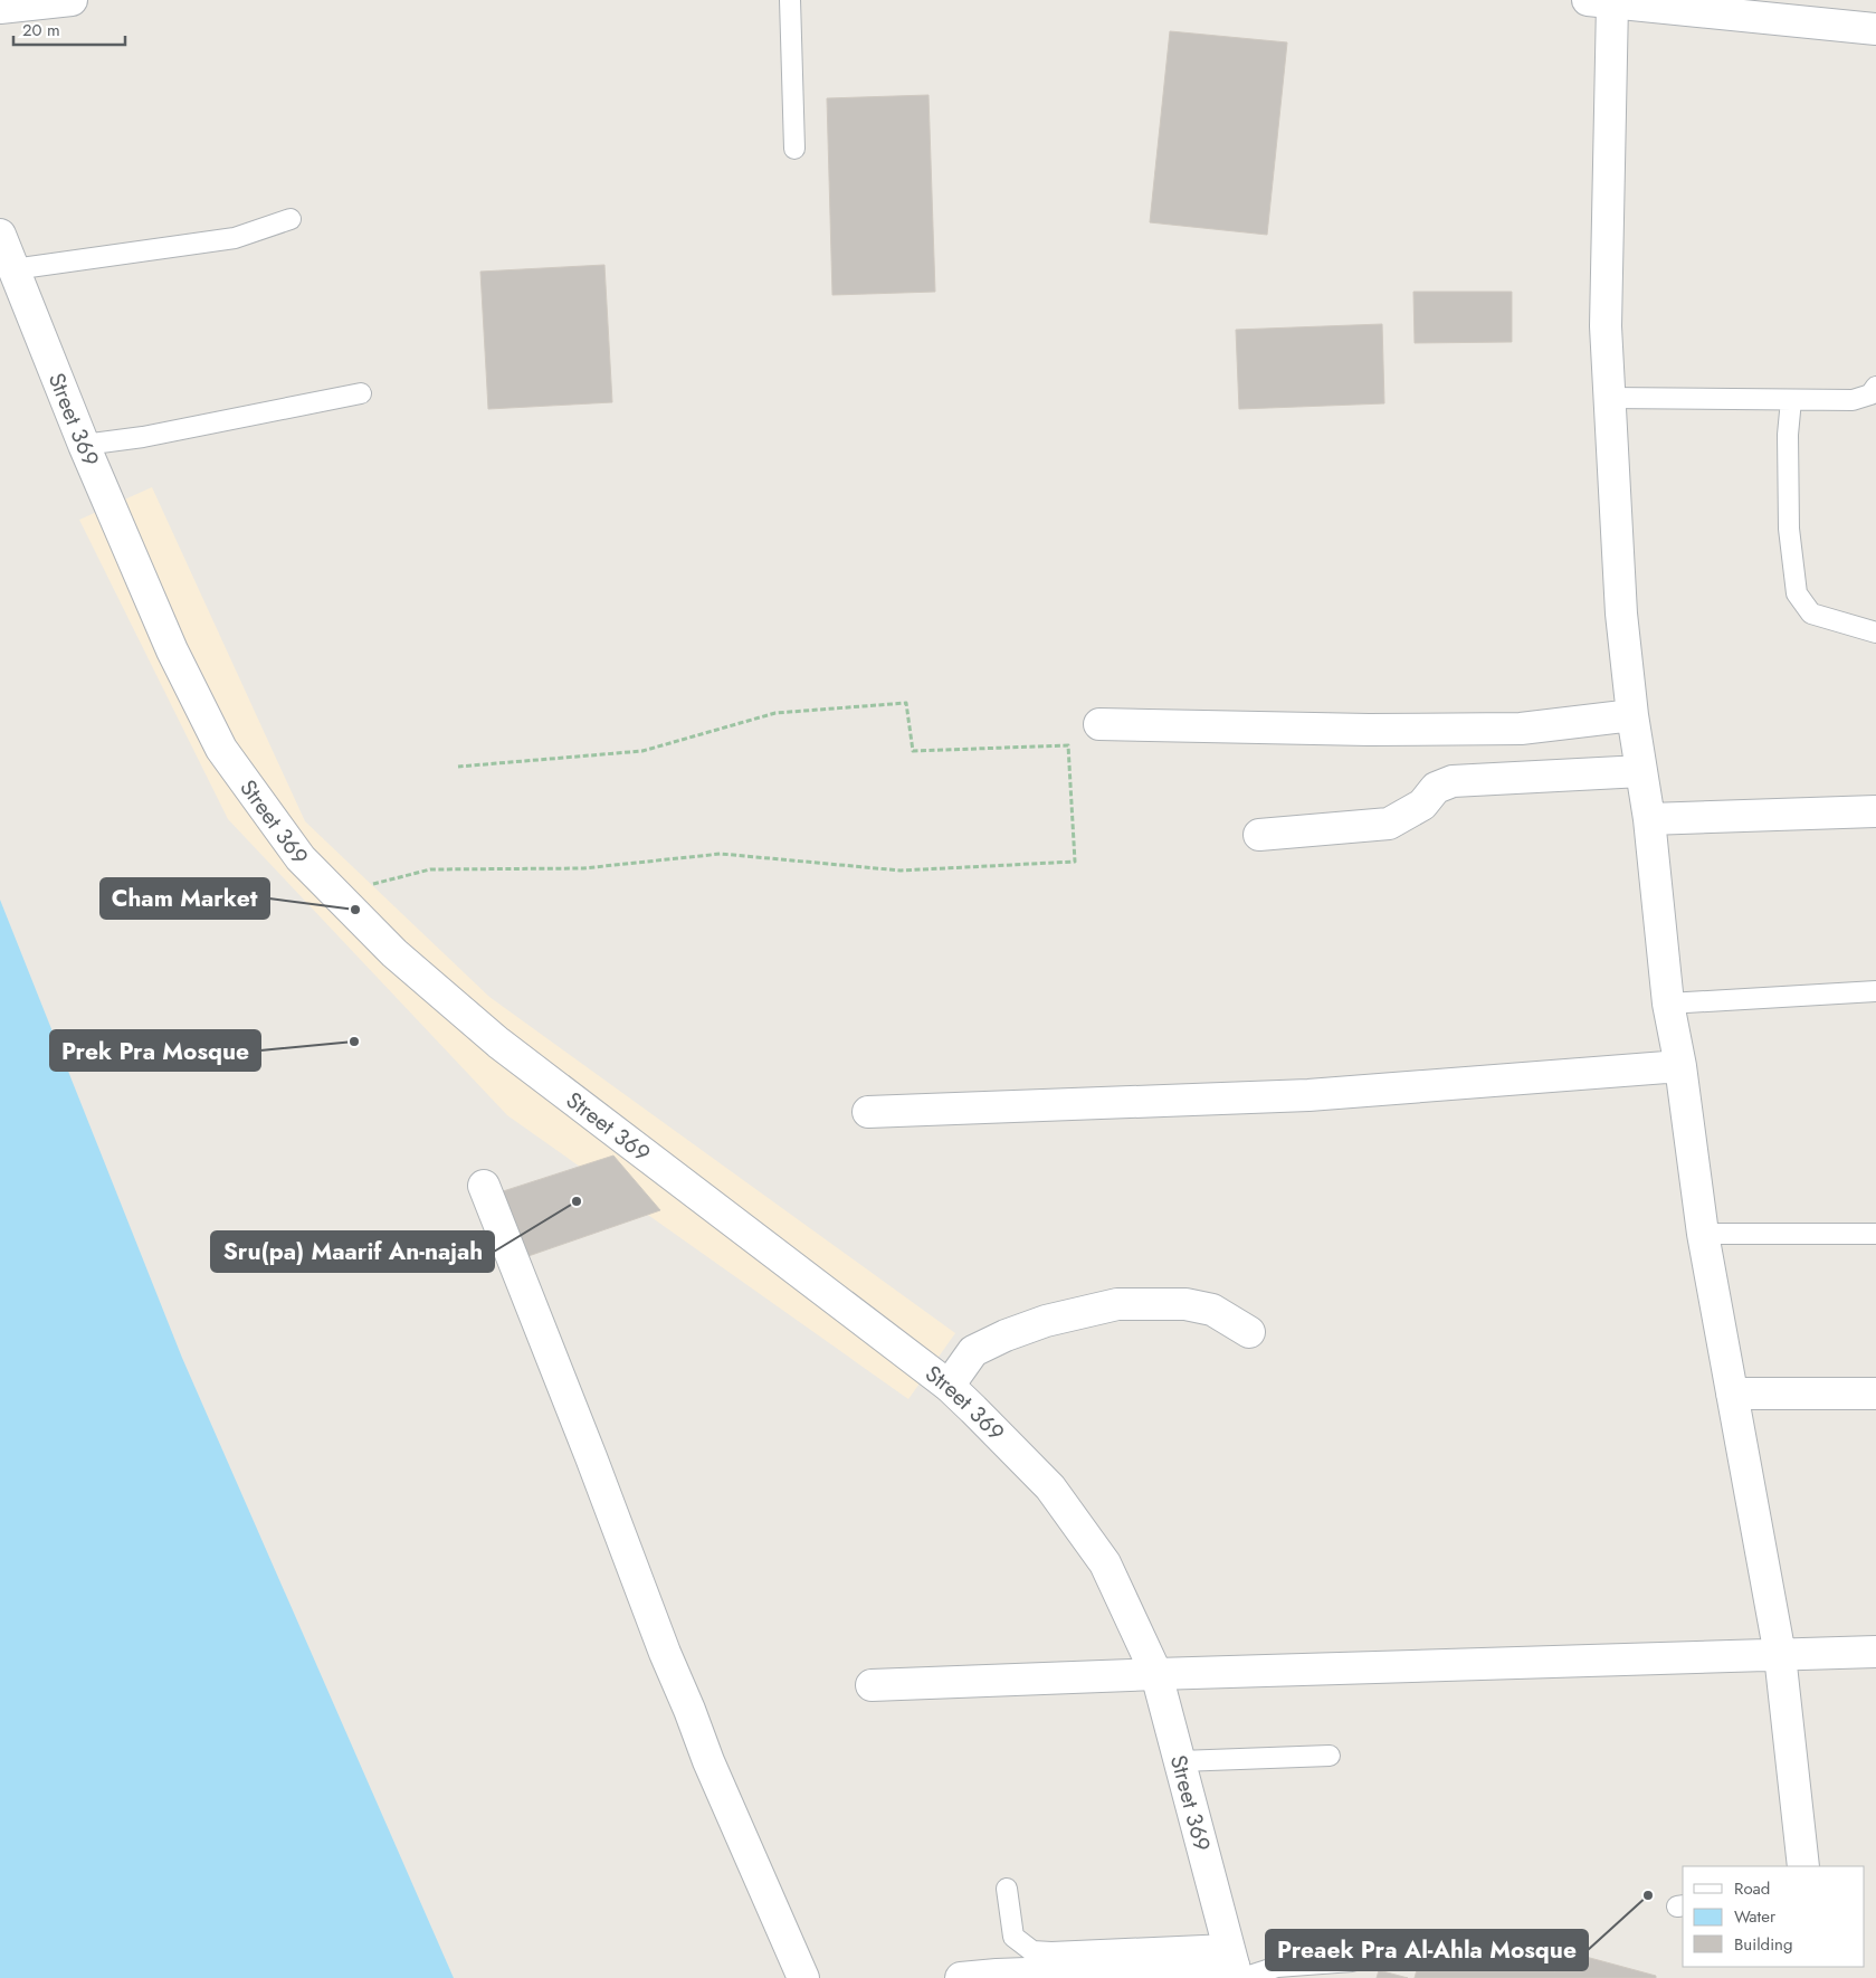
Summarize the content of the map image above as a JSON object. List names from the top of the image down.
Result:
{
  "streets": {
    "street": ["Street 369"]
  },
  "places": [
    "Cham Market",
    "Prek Pra Mosque",
    "Sru(pa) Maarif An-najah",
    "Preaek Pra Al-Ahla Mosque"
  ],
  "legend": ["Road", "Water", "Building"],
  "scale_bar": "20 m"
}
